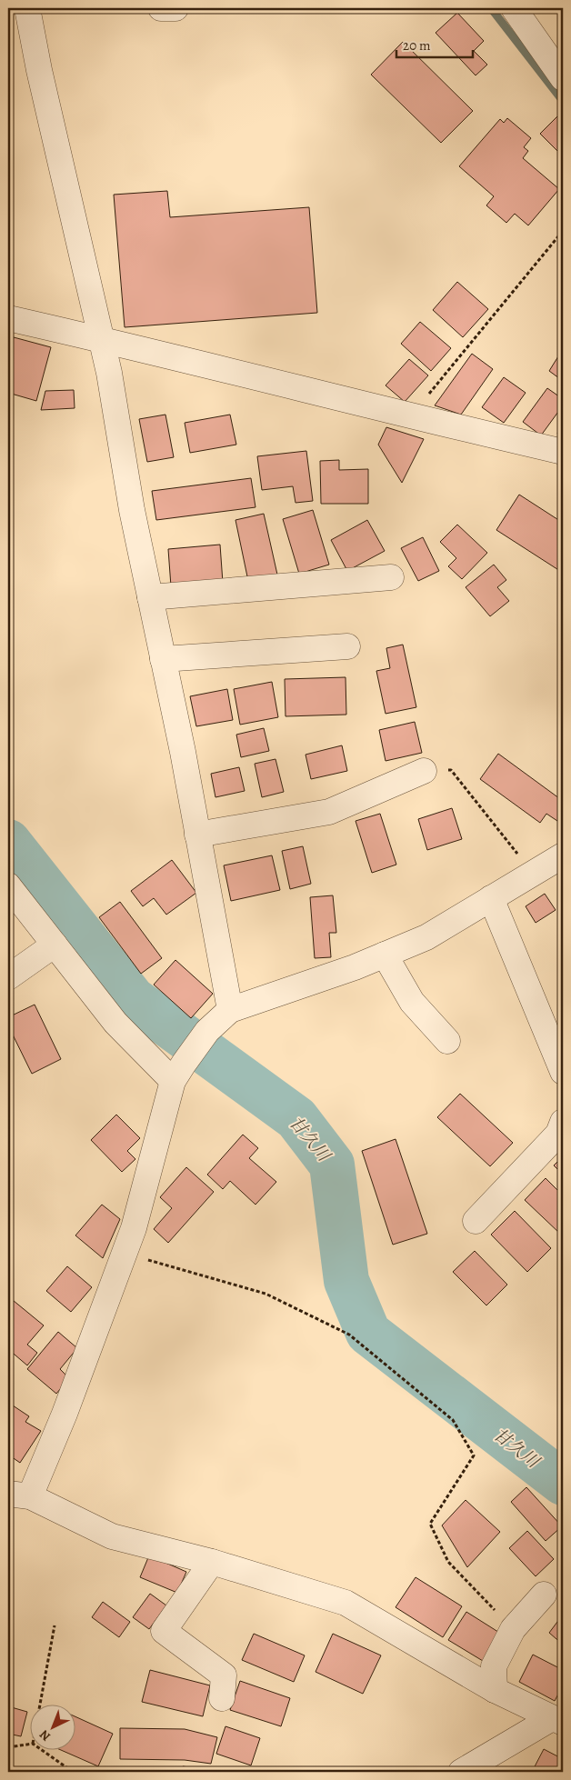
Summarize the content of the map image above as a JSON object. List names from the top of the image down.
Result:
{
  "water": ["甘久川"],
  "scale_bar": "20 m",
  "north": "bottom left"
}
